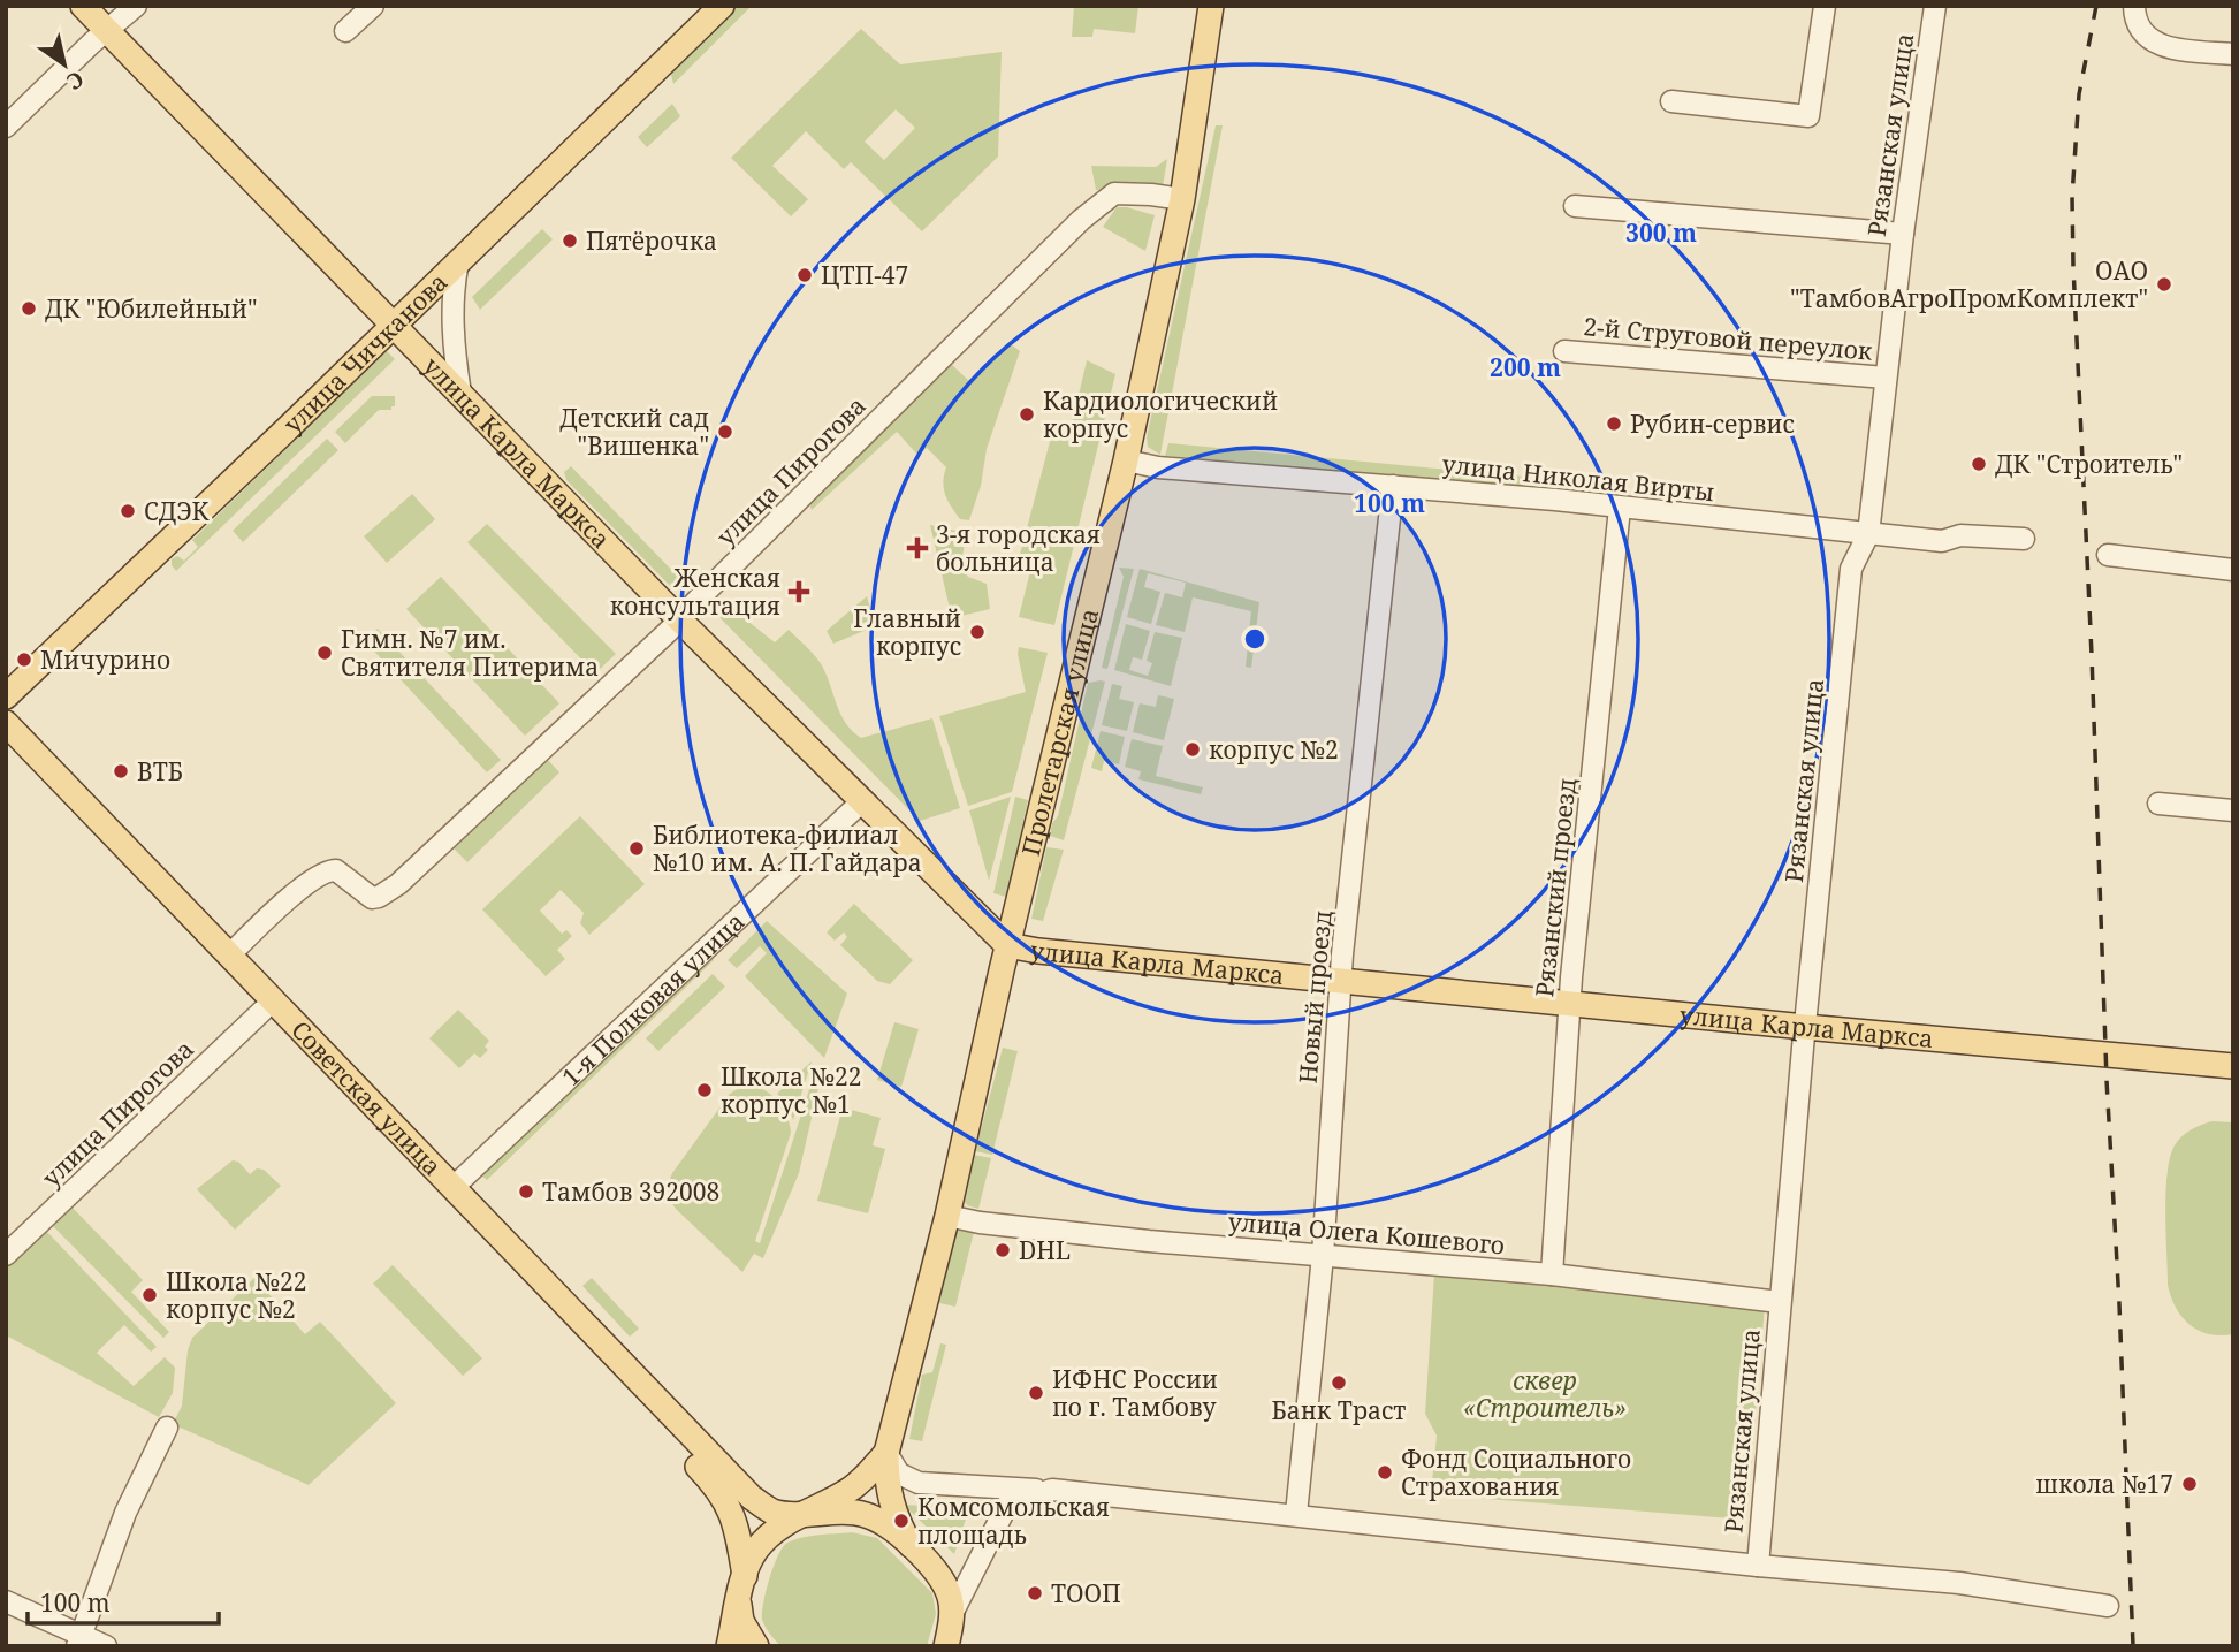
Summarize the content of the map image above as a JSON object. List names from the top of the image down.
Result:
{
  "streets": {
    "main road": [
      "улица Чичканова",
      "улица Карла Маркса",
      "Пролетарская улица",
      "Советская улица"
    ],
    "street": [
      "Рязанская улица",
      "2-й Струговой переулок",
      "улица Пирогова",
      "улица Николая Вирты",
      "Рязанский проезд",
      "Новый проезд",
      "1-я Полковая улица",
      "улица Олега Кошевого"
    ]
  },
  "crossings": [
    ["Рязанская улица", "2-й Струговой переулок"],
    ["Рязанская улица", "улица Карла Маркса"],
    ["Рязанская улица", "улица Николая Вирты"],
    ["Рязанская улица", "улица Олега Кошевого"],
    ["улица Чичканова", "улица Карла Маркса"],
    ["улица Карла Маркса", "улица Пирогова"],
    ["улица Карла Маркса", "Пролетарская улица"],
    ["улица Карла Маркса", "Рязанский проезд"],
    ["улица Карла Маркса", "Новый проезд"],
    ["улица Карла Маркса", "1-я Полковая улица"],
    ["улица Пирогова", "Пролетарская улица"],
    ["улица Пирогова", "Советская улица"],
    ["улица Николая Вирты", "Пролетарская улица"],
    ["улица Николая Вирты", "Рязанский проезд"],
    ["улица Николая Вирты", "Новый проезд"],
    ["Пролетарская улица", "улица Олега Кошевого"],
    ["Рязанский проезд", "улица Олега Кошевого"],
    ["Новый проезд", "улица Олега Кошевого"],
    ["1-я Полковая улица", "Советская улица"]
  ],
  "parks": ["сквер «Строитель»"],
  "places": {
    "other": [
      "Пятёрочка",
      "ЦТП-47",
      "ОАО \"ТамбовАгроПромКомплект\"",
      "ДК \"Юбилейный\"",
      "Кардиологический корпус",
      "Рубин-сервис",
      "Детский сад \"Вишенка\"",
      "ДК \"Строитель\"",
      "СДЭК",
      "Главный корпус",
      "Гимн. №7 им. Святителя Питерима",
      "Мичурино",
      "корпус №2",
      "ВТБ",
      "Библиотека-филиал №10 им. А. П. Гайдара",
      "Школа №22 корпус №1",
      "Тамбов 392008",
      "DHL",
      "Школа №22 корпус №2",
      "Банк Траст",
      "ИФНС России по г. Тамбову",
      "Фонд Социального Страхования",
      "школа №17",
      "Комсомольская площадь",
      "ТООП"
    ],
    "health": ["3-я городская больница", "Женская консультация"]
  },
  "scale_bar": "100 m",
  "north": "bottom right",
  "rings": ["300 m", "200 m", "100 m"]
}
